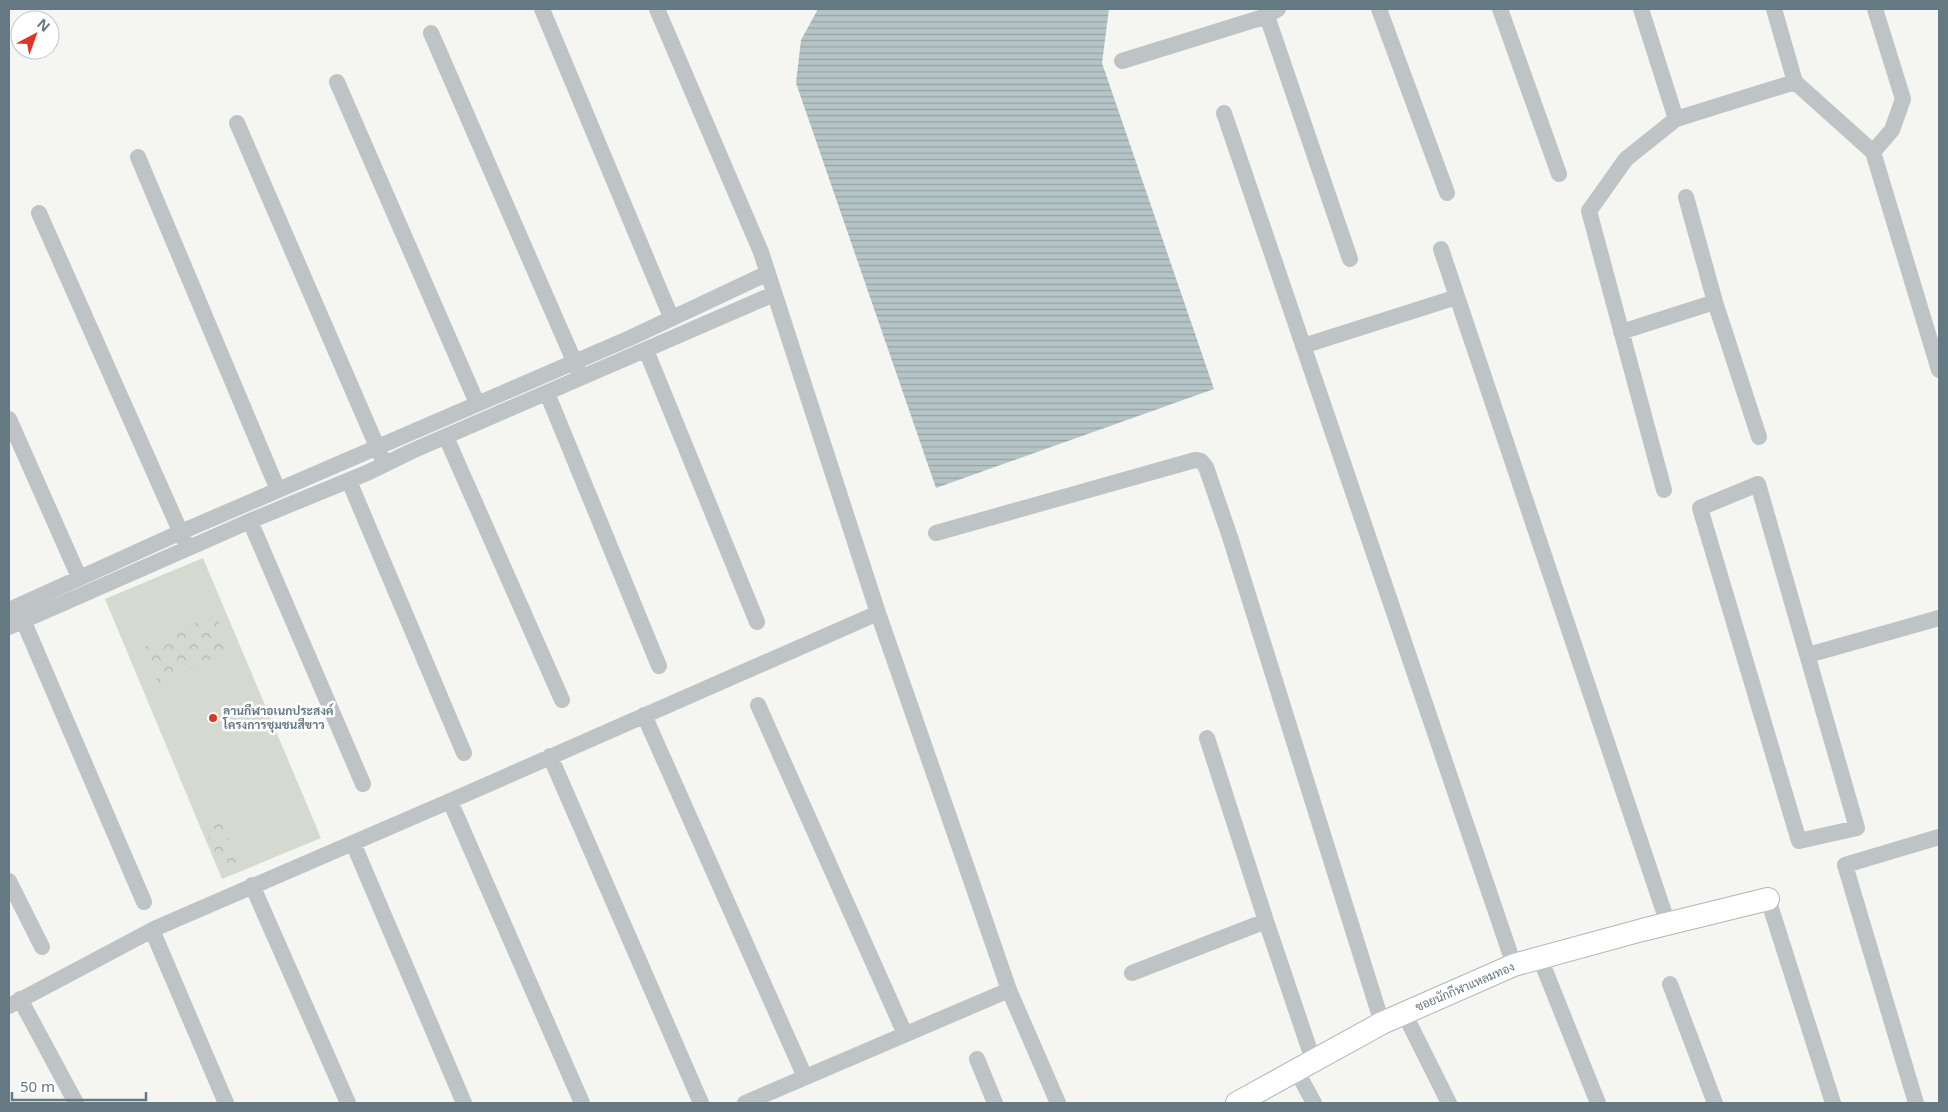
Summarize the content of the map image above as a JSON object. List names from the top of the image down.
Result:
{
  "streets": {
    "street": ["ซอยนักกีฬาแหลมทอง"]
  },
  "places": ["ลานกีฬาอเนกประสงค์ โครงการชุมชนสีขาว"],
  "scale_bar": "50 m",
  "north": "top right"
}
